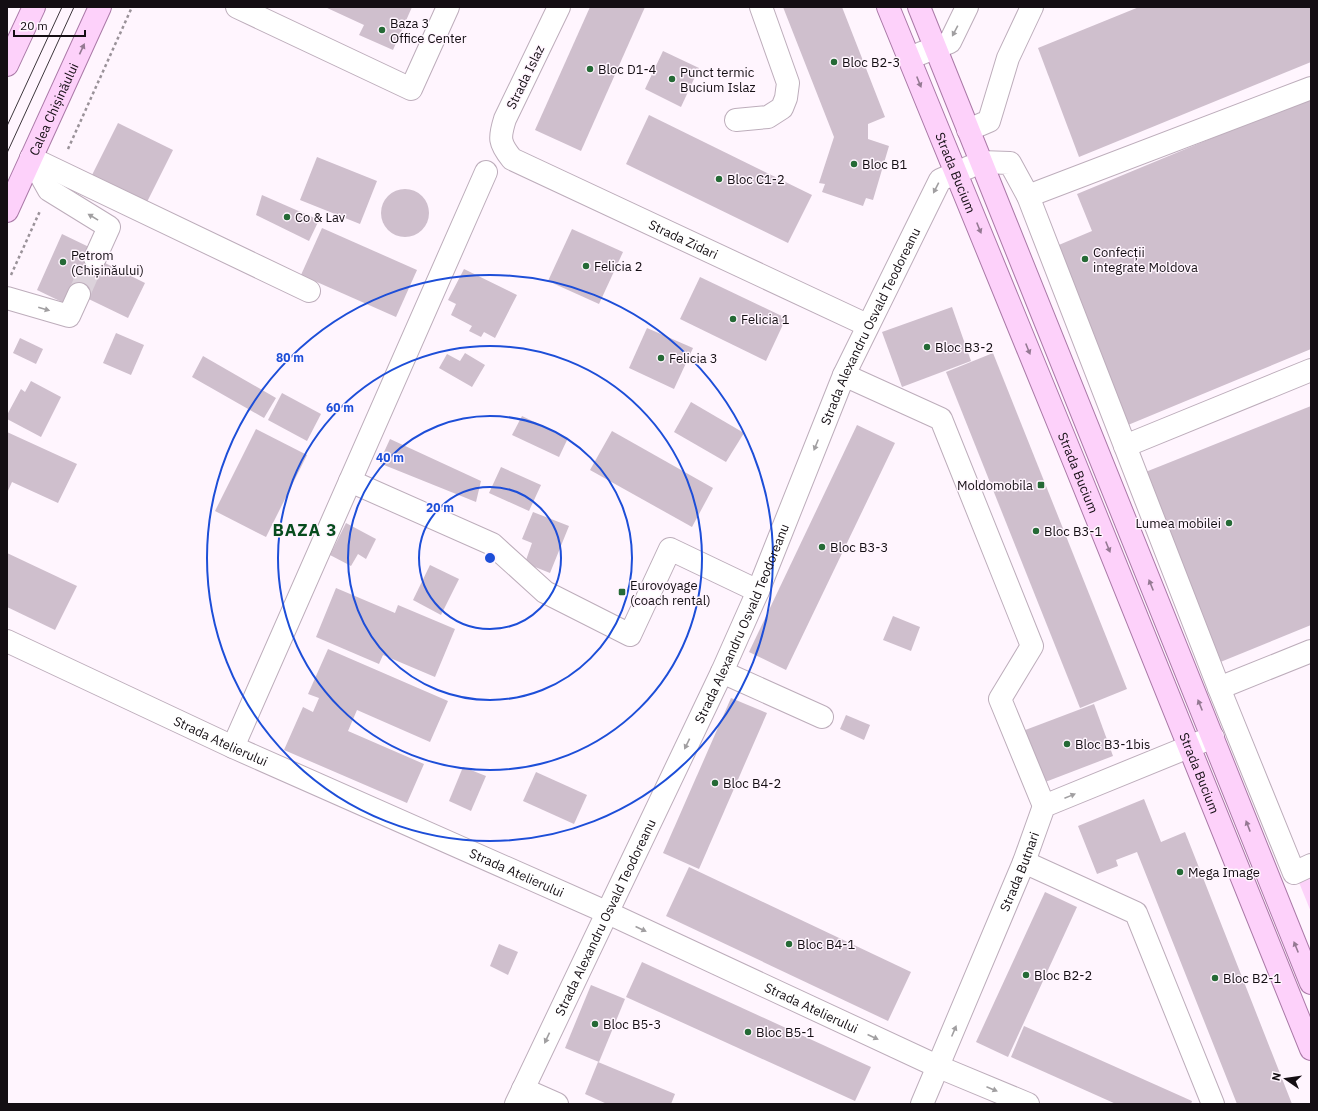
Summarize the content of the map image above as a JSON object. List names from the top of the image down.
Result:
{
  "streets": {
    "main road": ["Calea Chișinăului", "Strada Bucium"],
    "street": [
      "Strada Islaz",
      "Strada Zidari",
      "Strada Alexandru Osvald Teodoreanu",
      "Strada Atelierului",
      "Strada Butnari"
    ]
  },
  "crossings": [
    ["Strada Islaz", "Strada Zidari"],
    ["Strada Bucium", "Strada Alexandru Osvald Teodoreanu"],
    ["Strada Zidari", "Strada Alexandru Osvald Teodoreanu"],
    ["Strada Alexandru Osvald Teodoreanu", "Strada Atelierului"],
    ["Strada Atelierului", "Strada Butnari"]
  ],
  "one_way": ["Strada Alexandru Osvald Teodoreanu", "Strada Atelierului", "Strada Butnari"],
  "districts": ["BAZA 3"],
  "places": {
    "other": [
      "Baza 3 Office Center",
      "Bloc B2-3",
      "Bloc D1-4",
      "Punct termic Bucium Islaz",
      "Bloc B1",
      "Bloc C1-2",
      "Co & Lav",
      "Confecții integrate Moldova",
      "Petrom (Chișinăului)",
      "Felicia 2",
      "Felicia 1",
      "Bloc B3-2",
      "Felicia 3",
      "Lumea mobilei",
      "Bloc B3-1",
      "Bloc B3-3",
      "Bloc B3-1bis",
      "Bloc B4-2",
      "Mega Image",
      "Bloc B4-1",
      "Bloc B2-2",
      "Bloc B2-1",
      "Bloc B5-3",
      "Bloc B5-1"
    ],
    "transit": ["Moldomobila", "Eurovoyage (coach rental)"]
  },
  "scale_bar": "20 m",
  "north": "left",
  "rings": [
    "80 m",
    "60 m",
    "40 m",
    "20 m"
  ]
}
